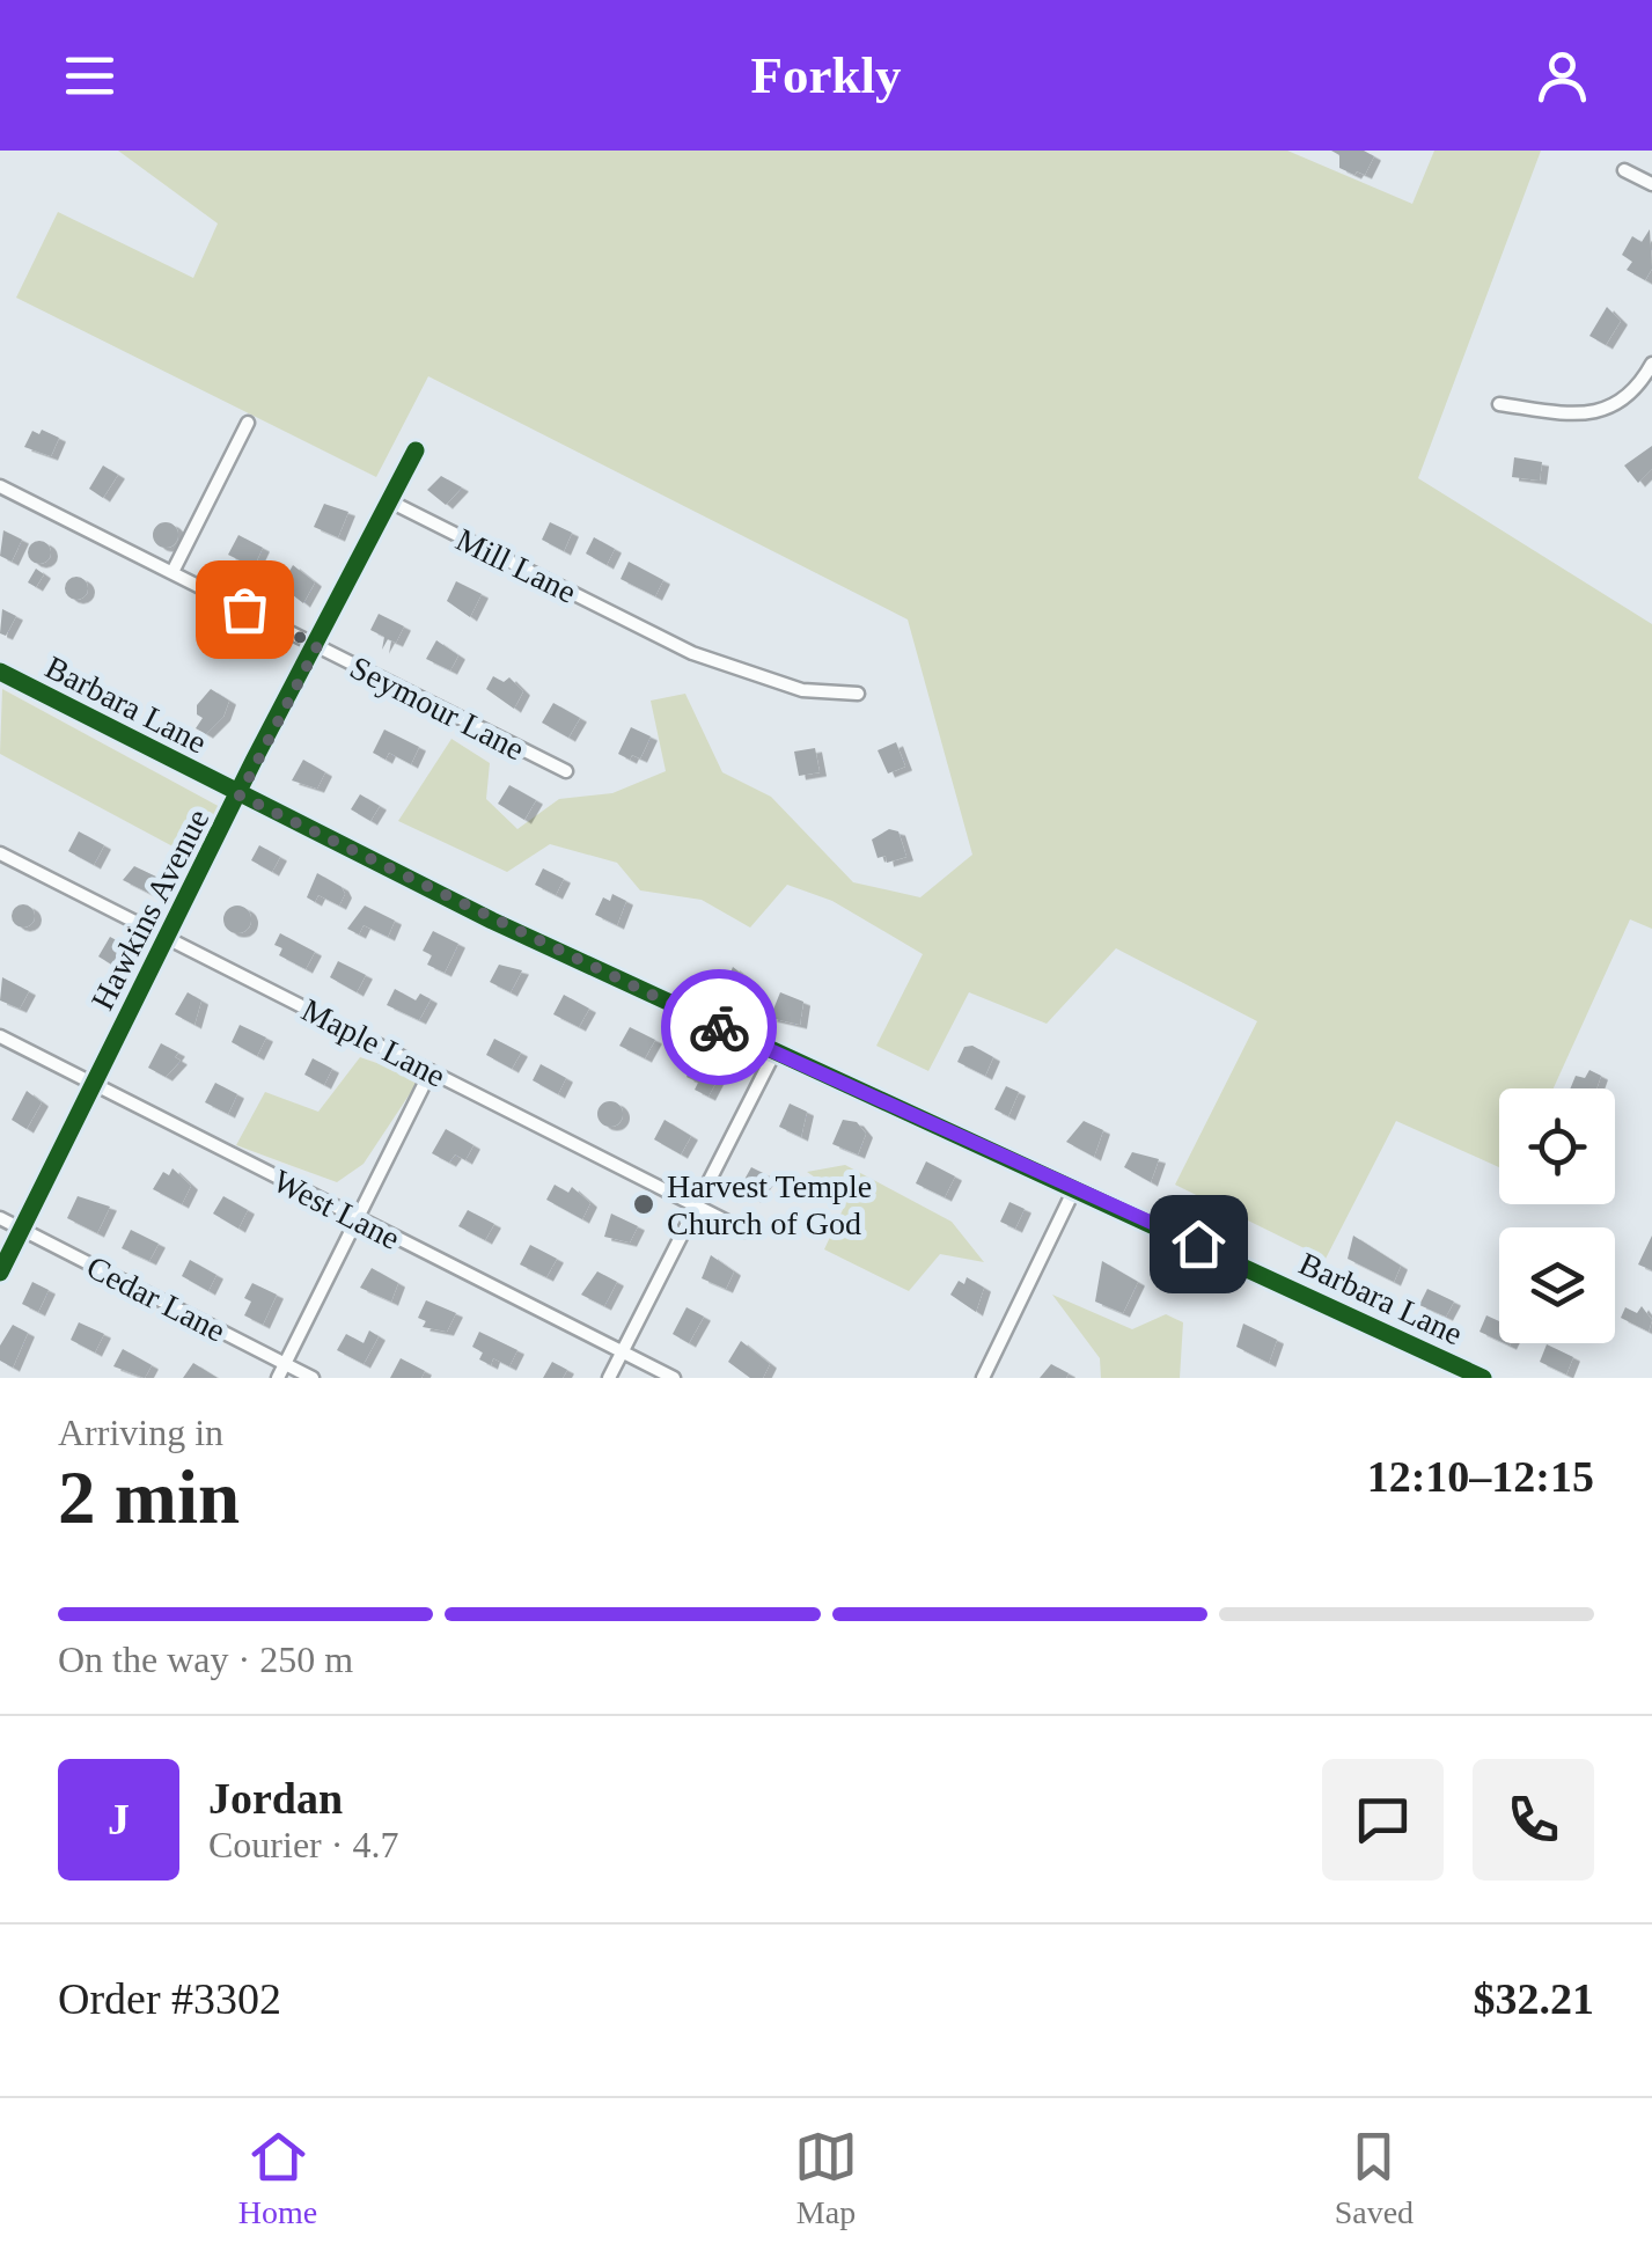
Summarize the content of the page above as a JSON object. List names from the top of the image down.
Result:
{
  "streets": {
    "street": [
      "Mill Lane",
      "Barbara Lane",
      "Seymour Lane",
      "Hawkins Avenue",
      "Maple Lane",
      "West Lane",
      "Cedar Lane"
    ]
  },
  "crossings": [
    ["Mill Lane", "Hawkins Avenue"],
    ["Barbara Lane", "Hawkins Avenue"],
    ["Seymour Lane", "Hawkins Avenue"],
    ["Hawkins Avenue", "Maple Lane"],
    ["Hawkins Avenue", "West Lane"],
    ["Hawkins Avenue", "Cedar Lane"]
  ],
  "places": ["Harvest Temple Church of God"],
  "page": {
    "header": "Forkly",
    "heading": ["2 min", "Arriving in", "12:10–12:15"],
    "panel": [
      "Jordan",
      "Courier · 4.7",
      "Order #3302",
      "$32.21"
    ],
    "bar": "On the way · 250 m",
    "round": "J",
    "tabs": ["Home", "Map", "Saved"]
  }
}
